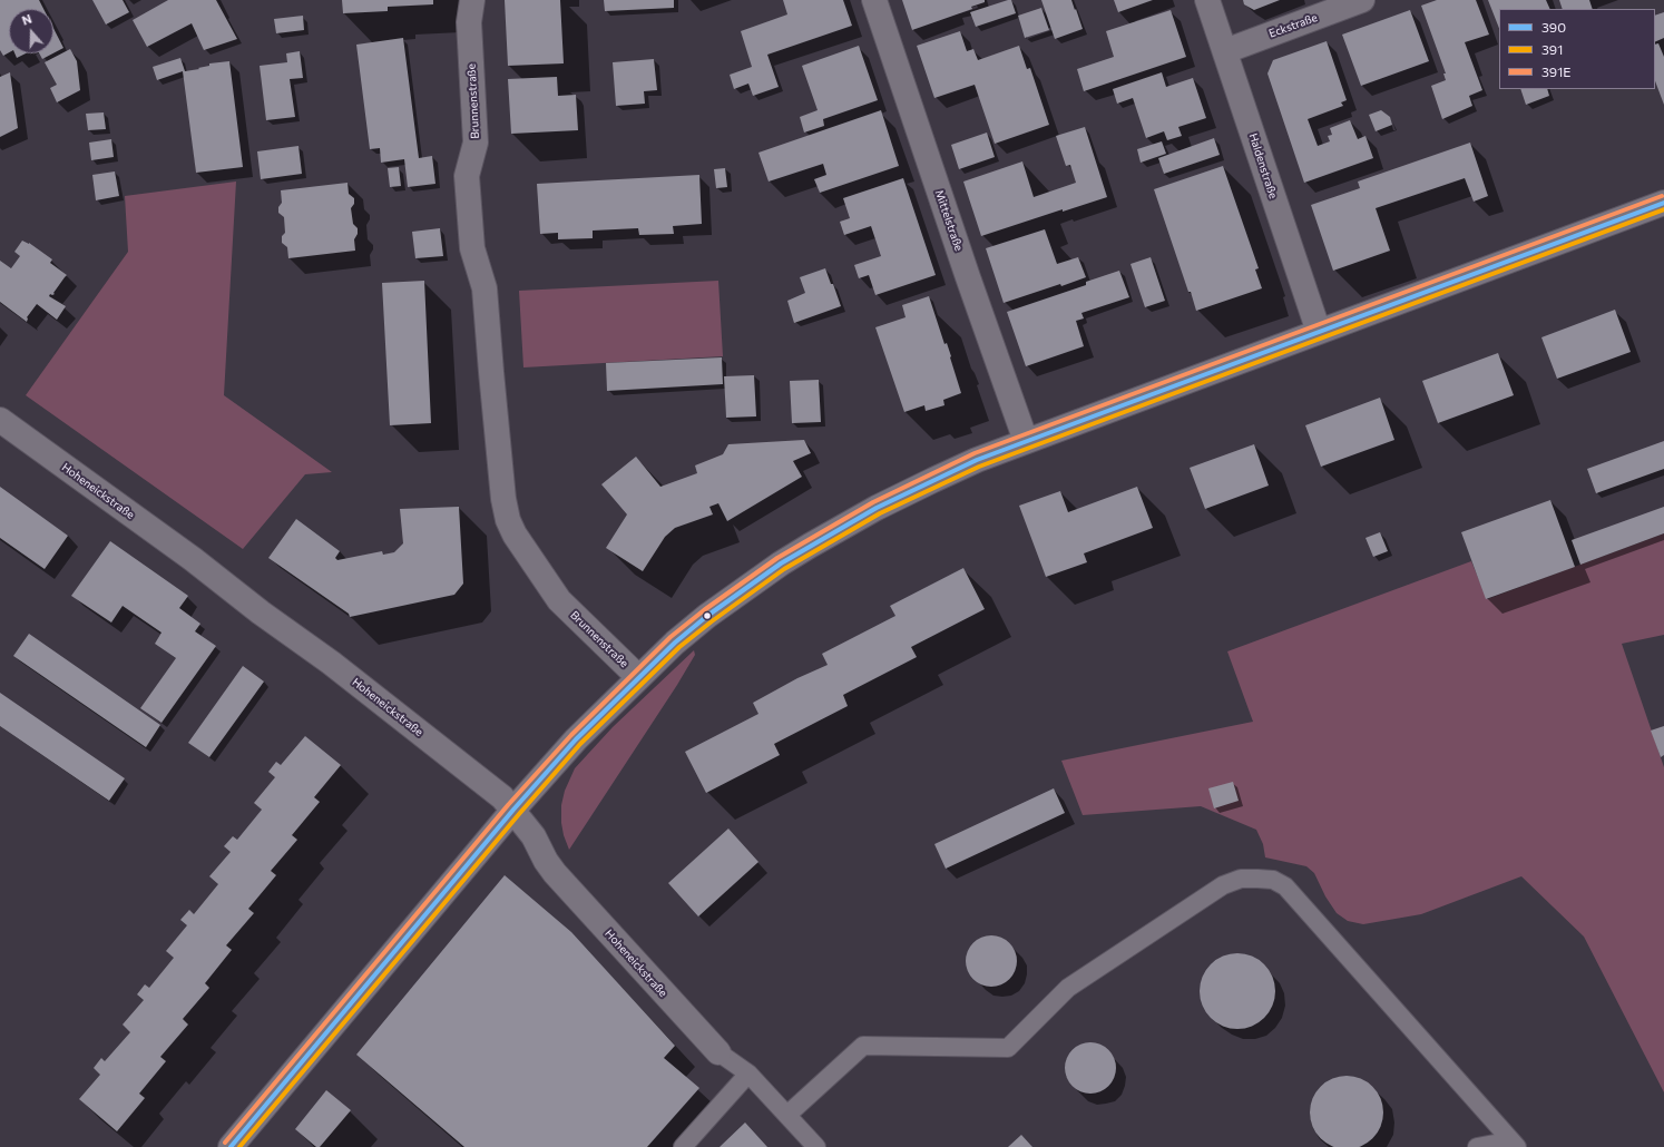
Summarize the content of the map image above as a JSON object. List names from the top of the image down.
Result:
{
  "streets": {
    "street": [
      "Eckstraße",
      "Brunnenstraße",
      "Haldenstraße",
      "Mittelstraße",
      "Hoheneickstraße"
    ]
  },
  "crossings": [
    ["Eckstraße", "Haldenstraße"],
    ["Brunnenstraße", "Hoheneickstraße"]
  ],
  "lines": ["transit line 391E", "transit line 390", "transit line 391"],
  "legend": ["390", "391", "391E"],
  "north": "top"
}
